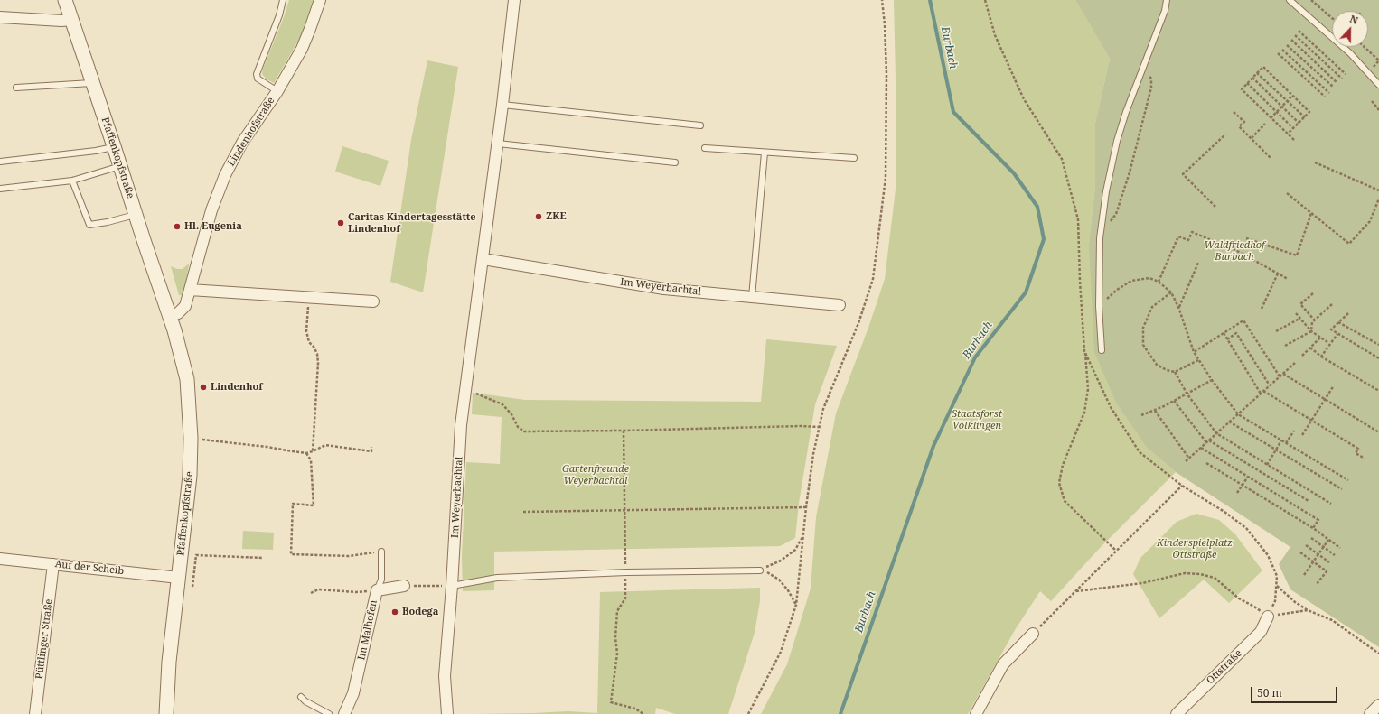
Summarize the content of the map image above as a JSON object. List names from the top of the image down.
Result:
{
  "streets": {
    "street": [
      "Lindenhofstraße",
      "Pfaffenkopfstraße",
      "Im Weyerbachtal",
      "Auf der Scheib",
      "Im Malhofen",
      "Püttlinger Straße",
      "Ottstraße"
    ]
  },
  "crossings": [
    ["Pfaffenkopfstraße", "Auf der Scheib"],
    ["Auf der Scheib", "Püttlinger Straße"]
  ],
  "water": ["Burbach"],
  "parks": [
    "Waldfriedhof Burbach",
    "Staatsforst Völklingen",
    "Gartenfreunde Weyerbachtal",
    "Kinderspielplatz Ottstraße"
  ],
  "places": [
    "ZKE",
    "Caritas Kindertagesstätte Lindenhof",
    "Hl. Eugenia",
    "Lindenhof",
    "Bodega"
  ],
  "scale_bar": "50 m",
  "north": "top"
}
